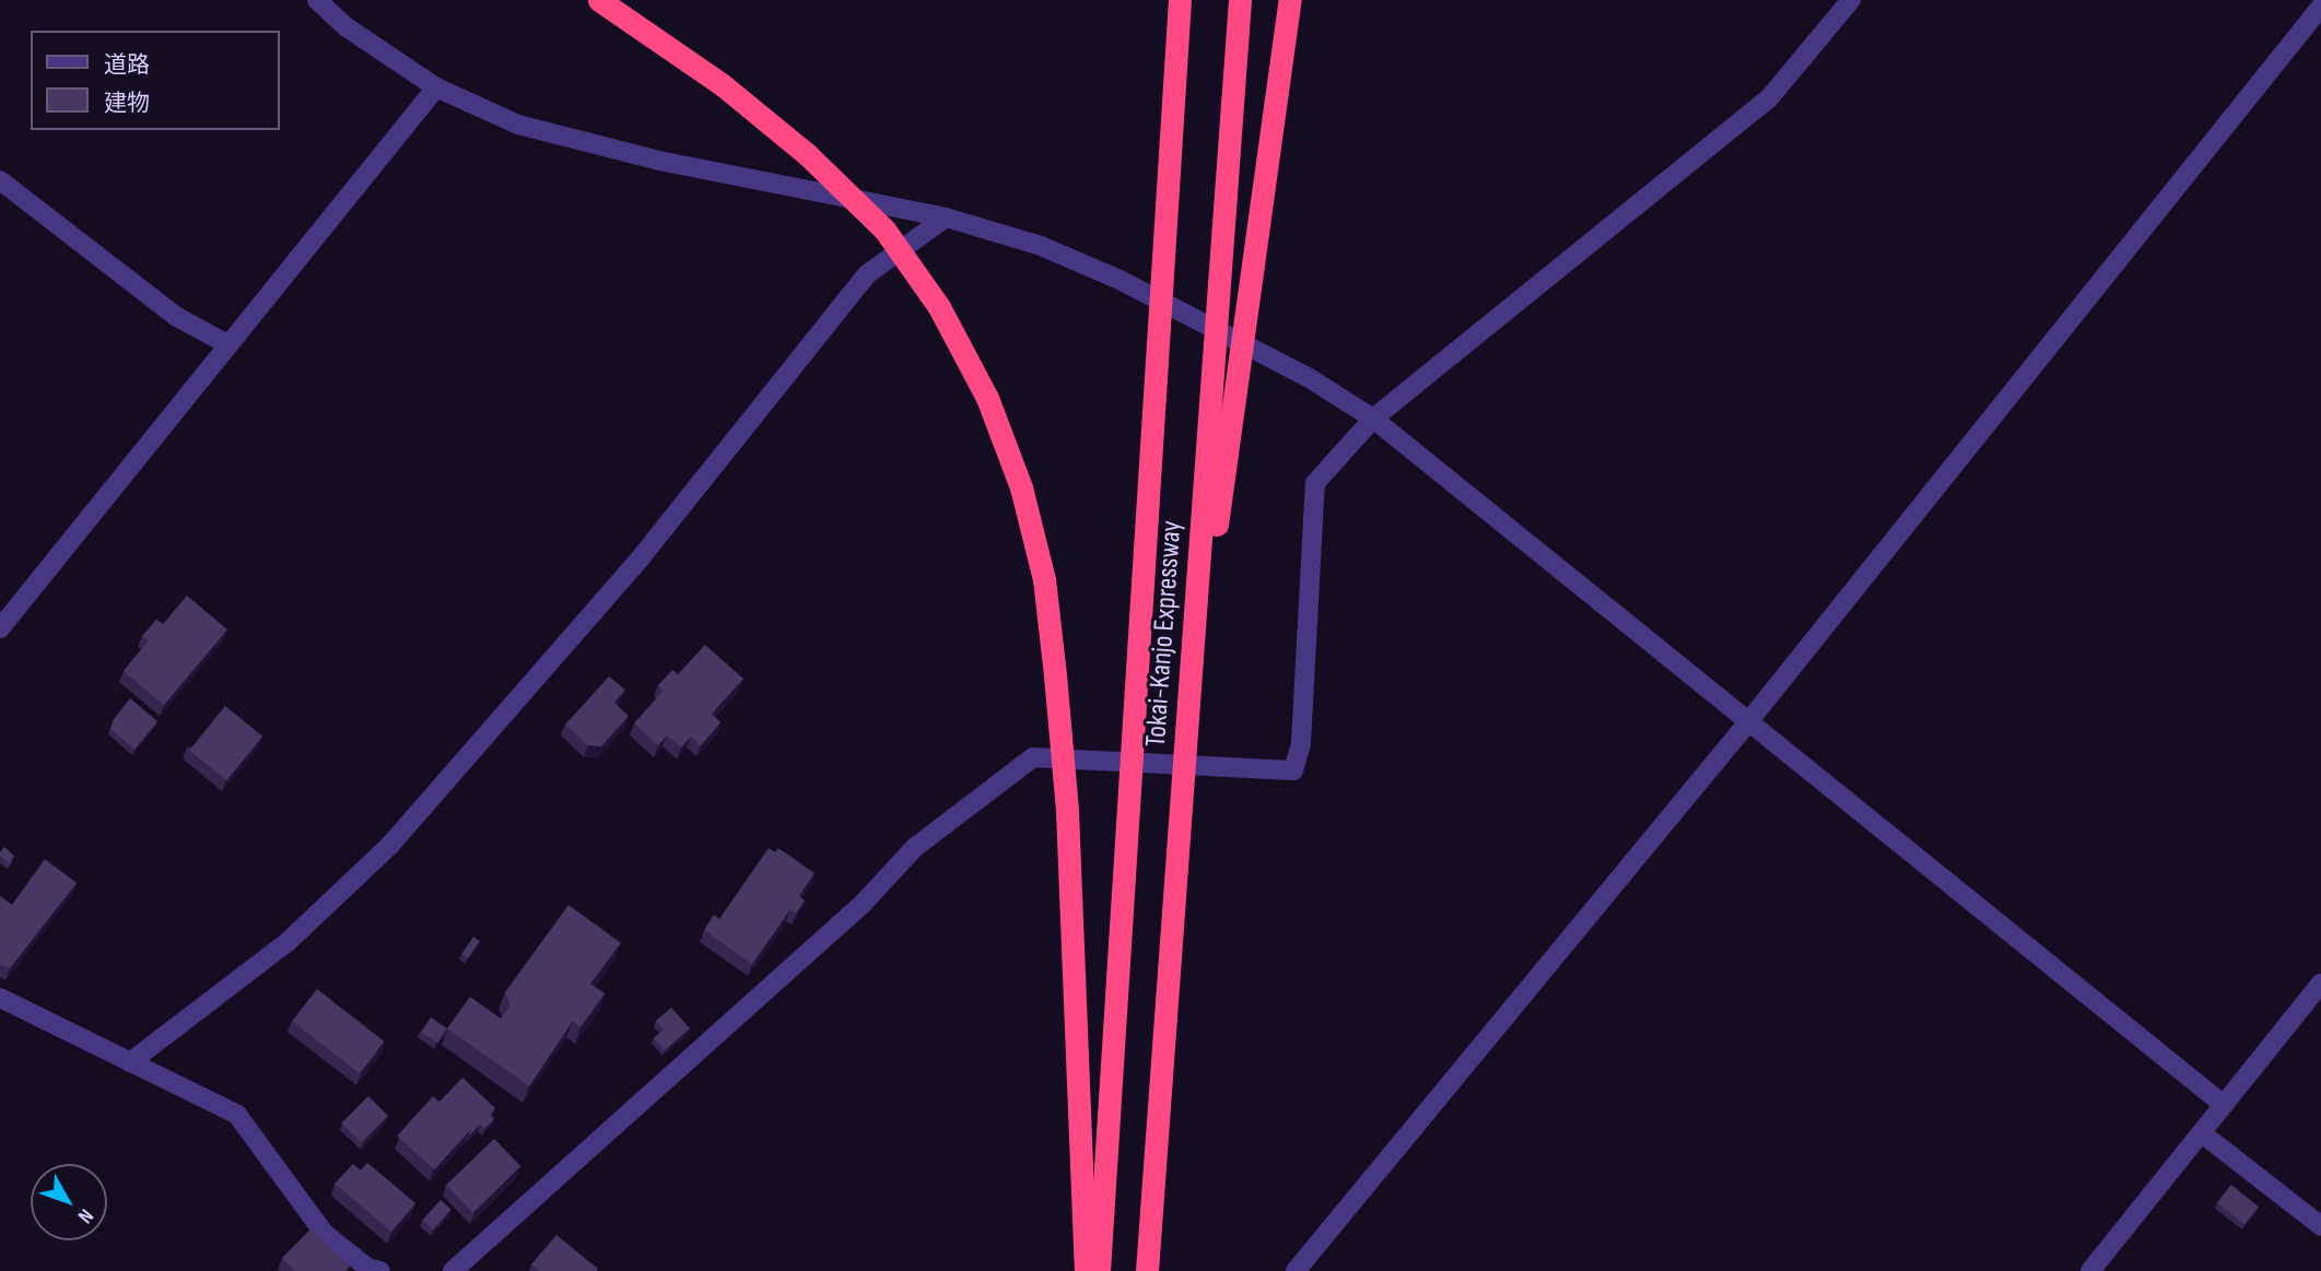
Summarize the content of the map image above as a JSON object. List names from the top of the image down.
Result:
{
  "streets": {
    "highway": ["Tokai-Kanjo Expressway"]
  },
  "legend": ["道路", "建物"],
  "north": "bottom right"
}
